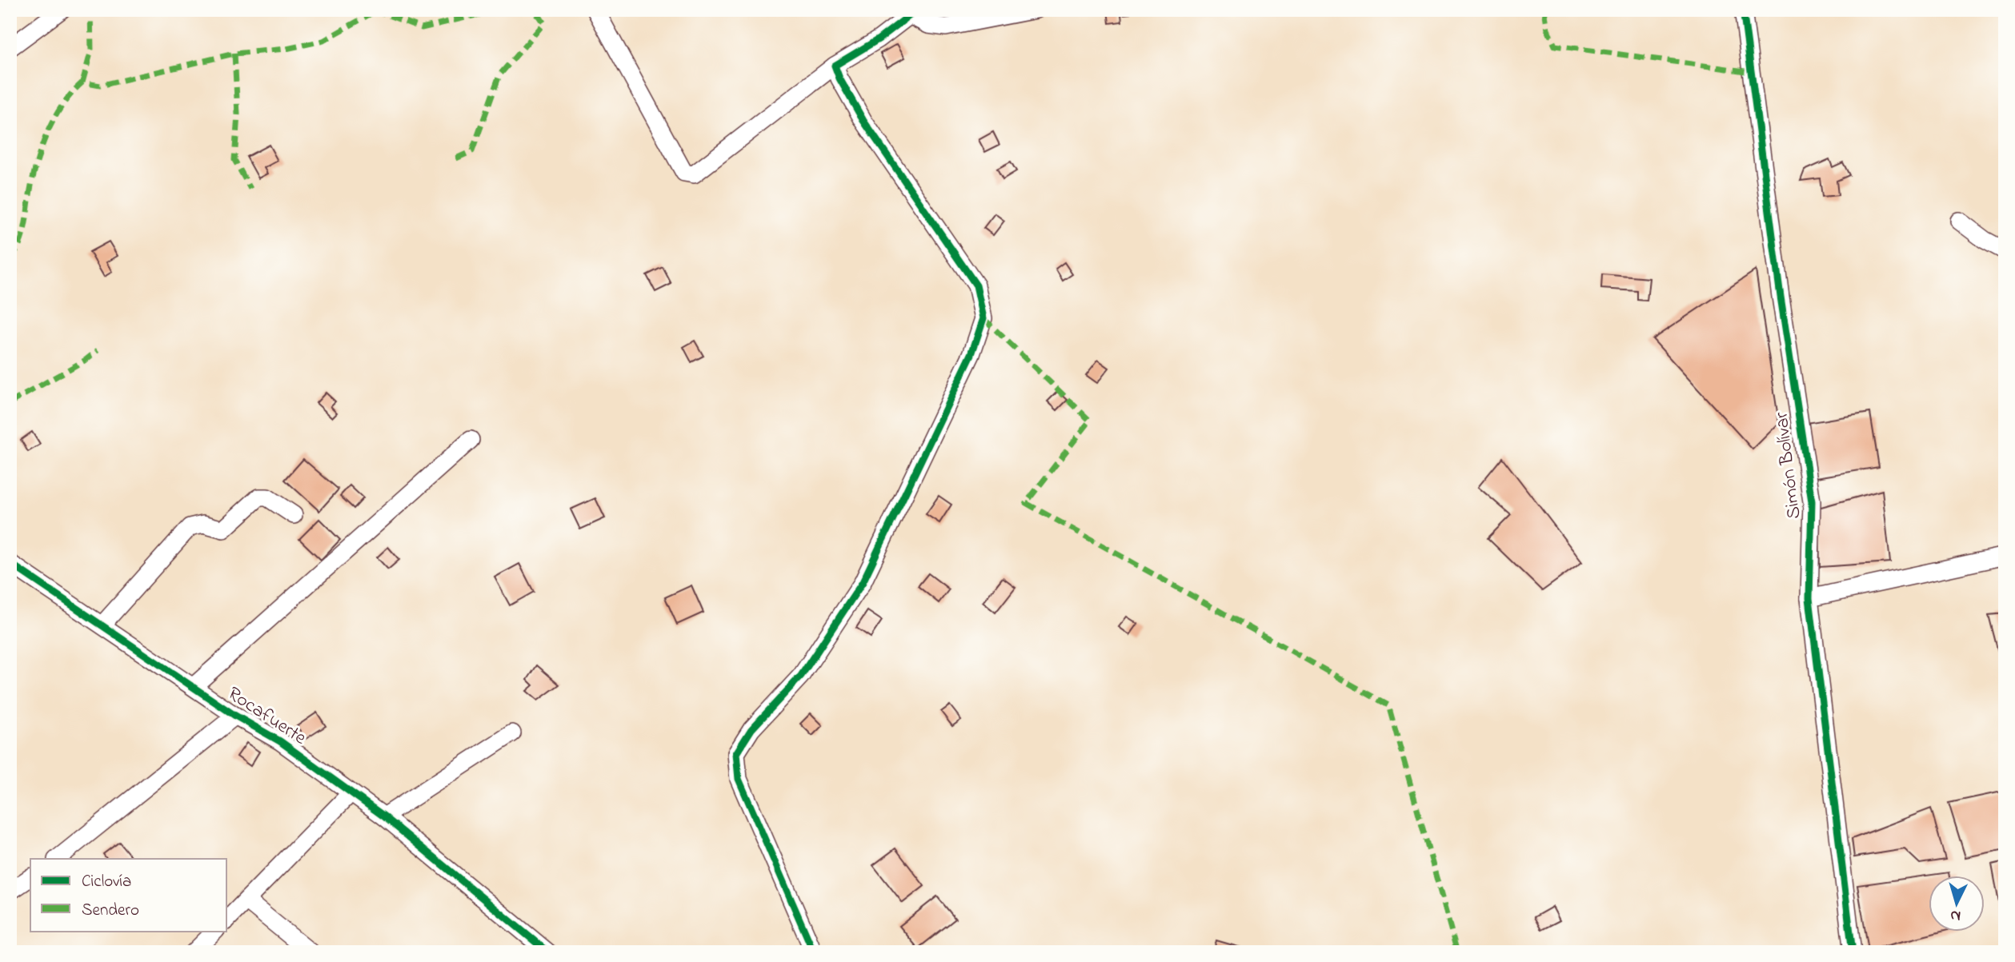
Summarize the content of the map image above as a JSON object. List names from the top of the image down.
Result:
{
  "streets": {
    "street": ["Simón Bolívar", "Rocafuerte"]
  },
  "legend": ["Ciclovía", "Sendero"],
  "north": "bottom"
}
